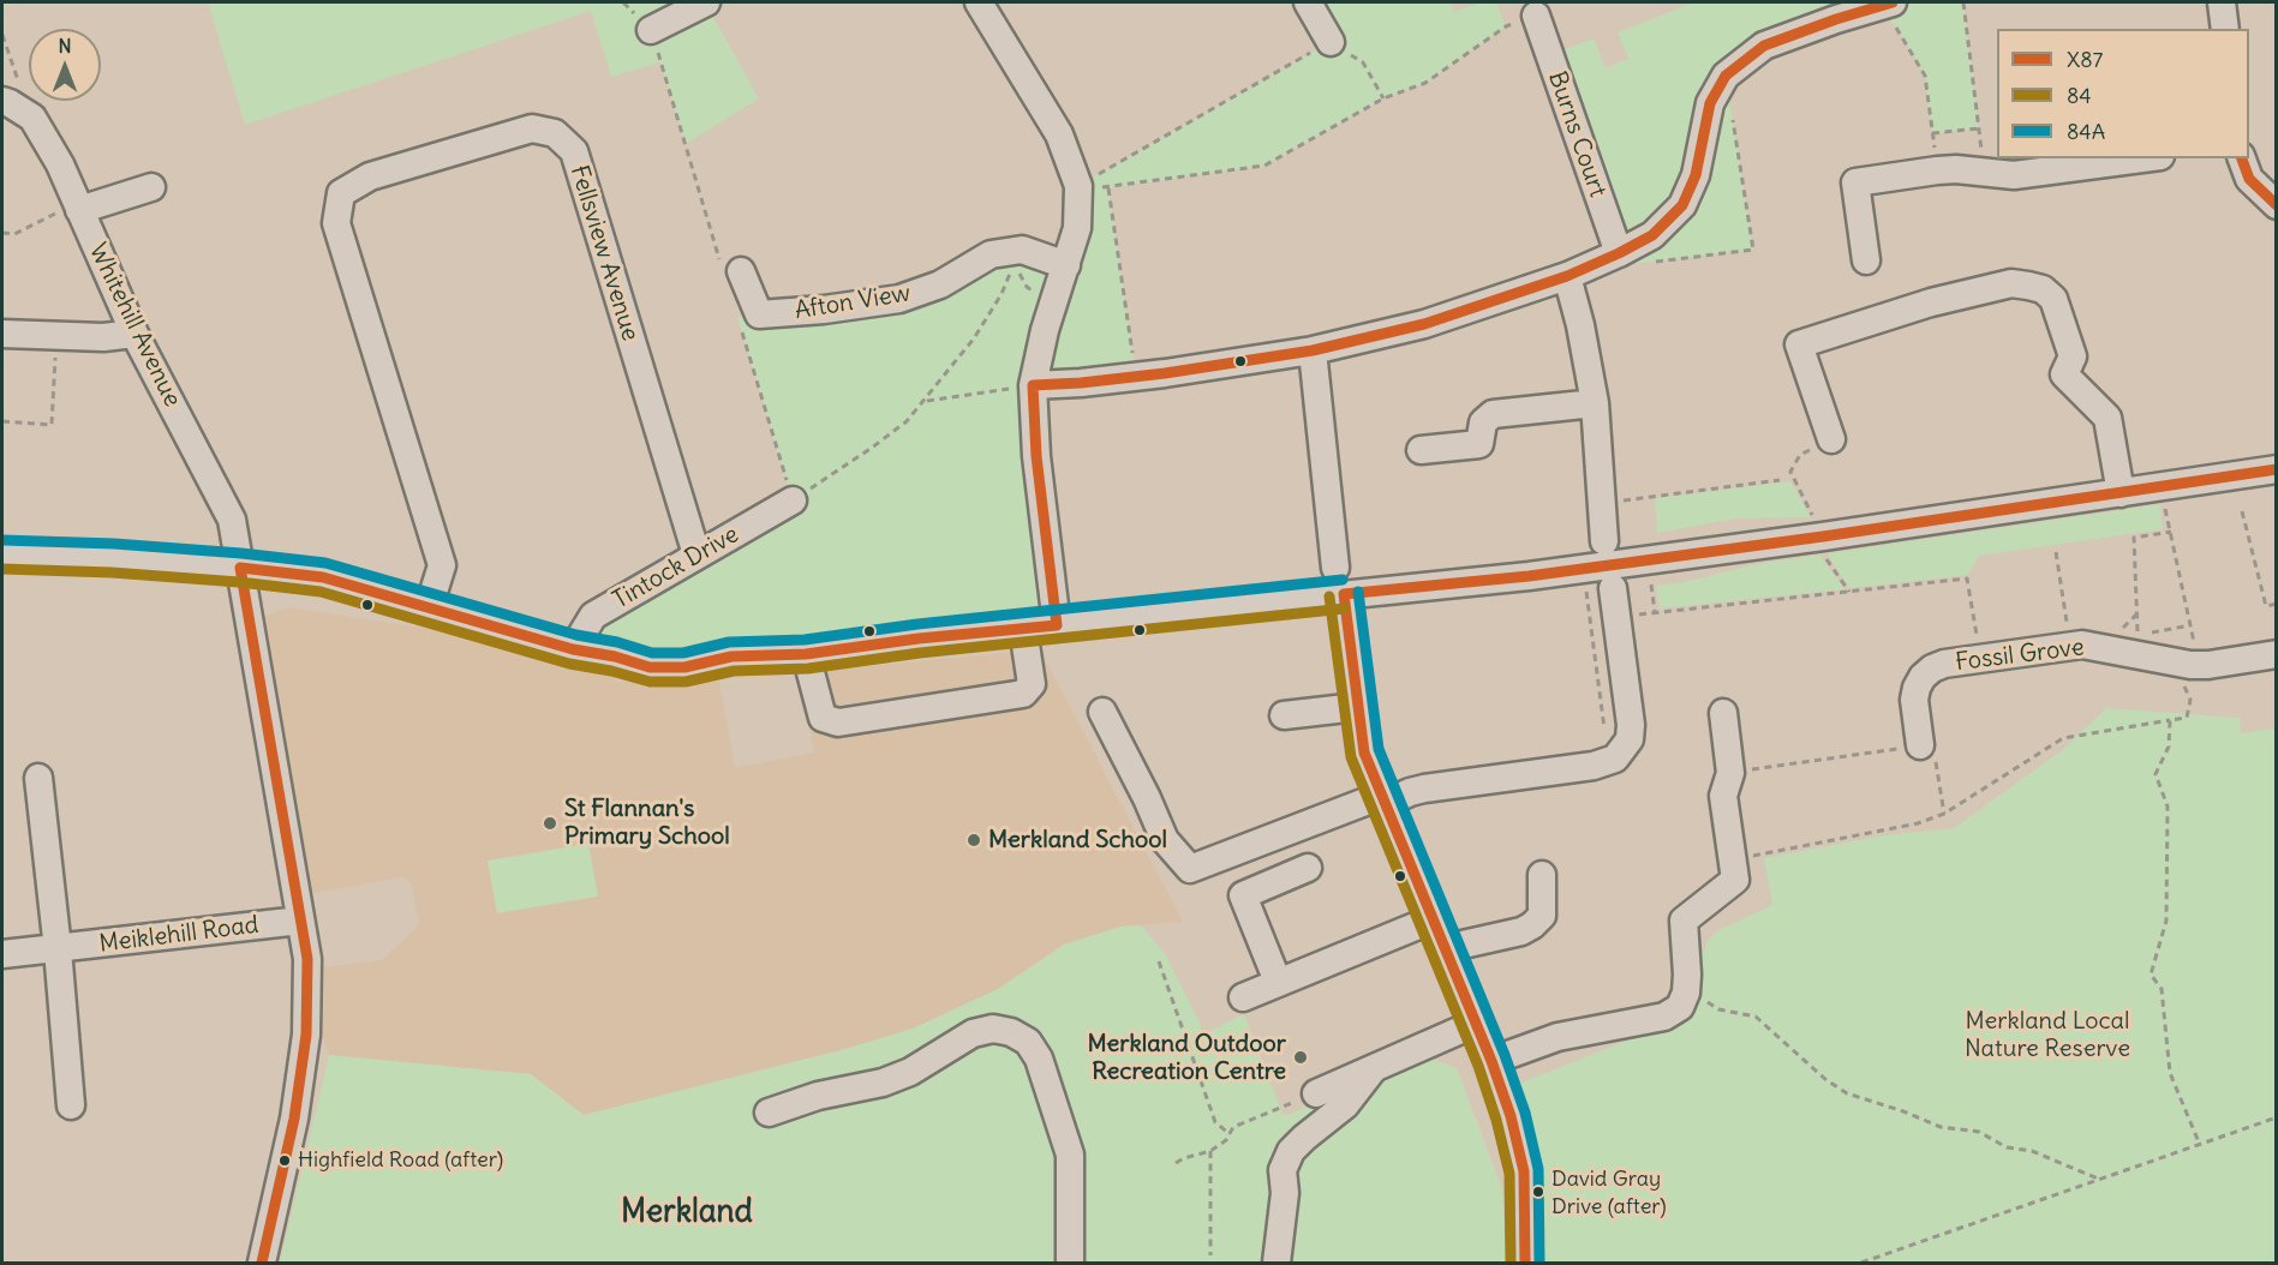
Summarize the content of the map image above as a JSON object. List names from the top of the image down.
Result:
{
  "streets": {
    "street": [
      "Burns Court",
      "Fellsview Avenue",
      "Afton View",
      "Whitehill Avenue",
      "Tintock Drive",
      "Fossil Grove",
      "Meiklehill Road"
    ]
  },
  "crossings": [
    ["Fellsview Avenue", "Tintock Drive"],
    ["Whitehill Avenue", "Meiklehill Road"]
  ],
  "districts": ["Merkland"],
  "parks": ["Merkland Local Nature Reserve"],
  "places": [
    "St Flannan's Primary School",
    "Merkland School",
    "Merkland Outdoor Recreation Centre",
    "Highfield Road (after)",
    "David Gray Drive (after)"
  ],
  "lines": ["transit line X87", "transit line 84A", "transit line 84"],
  "legend": ["X87", "84", "84A"],
  "north": "top"
}
